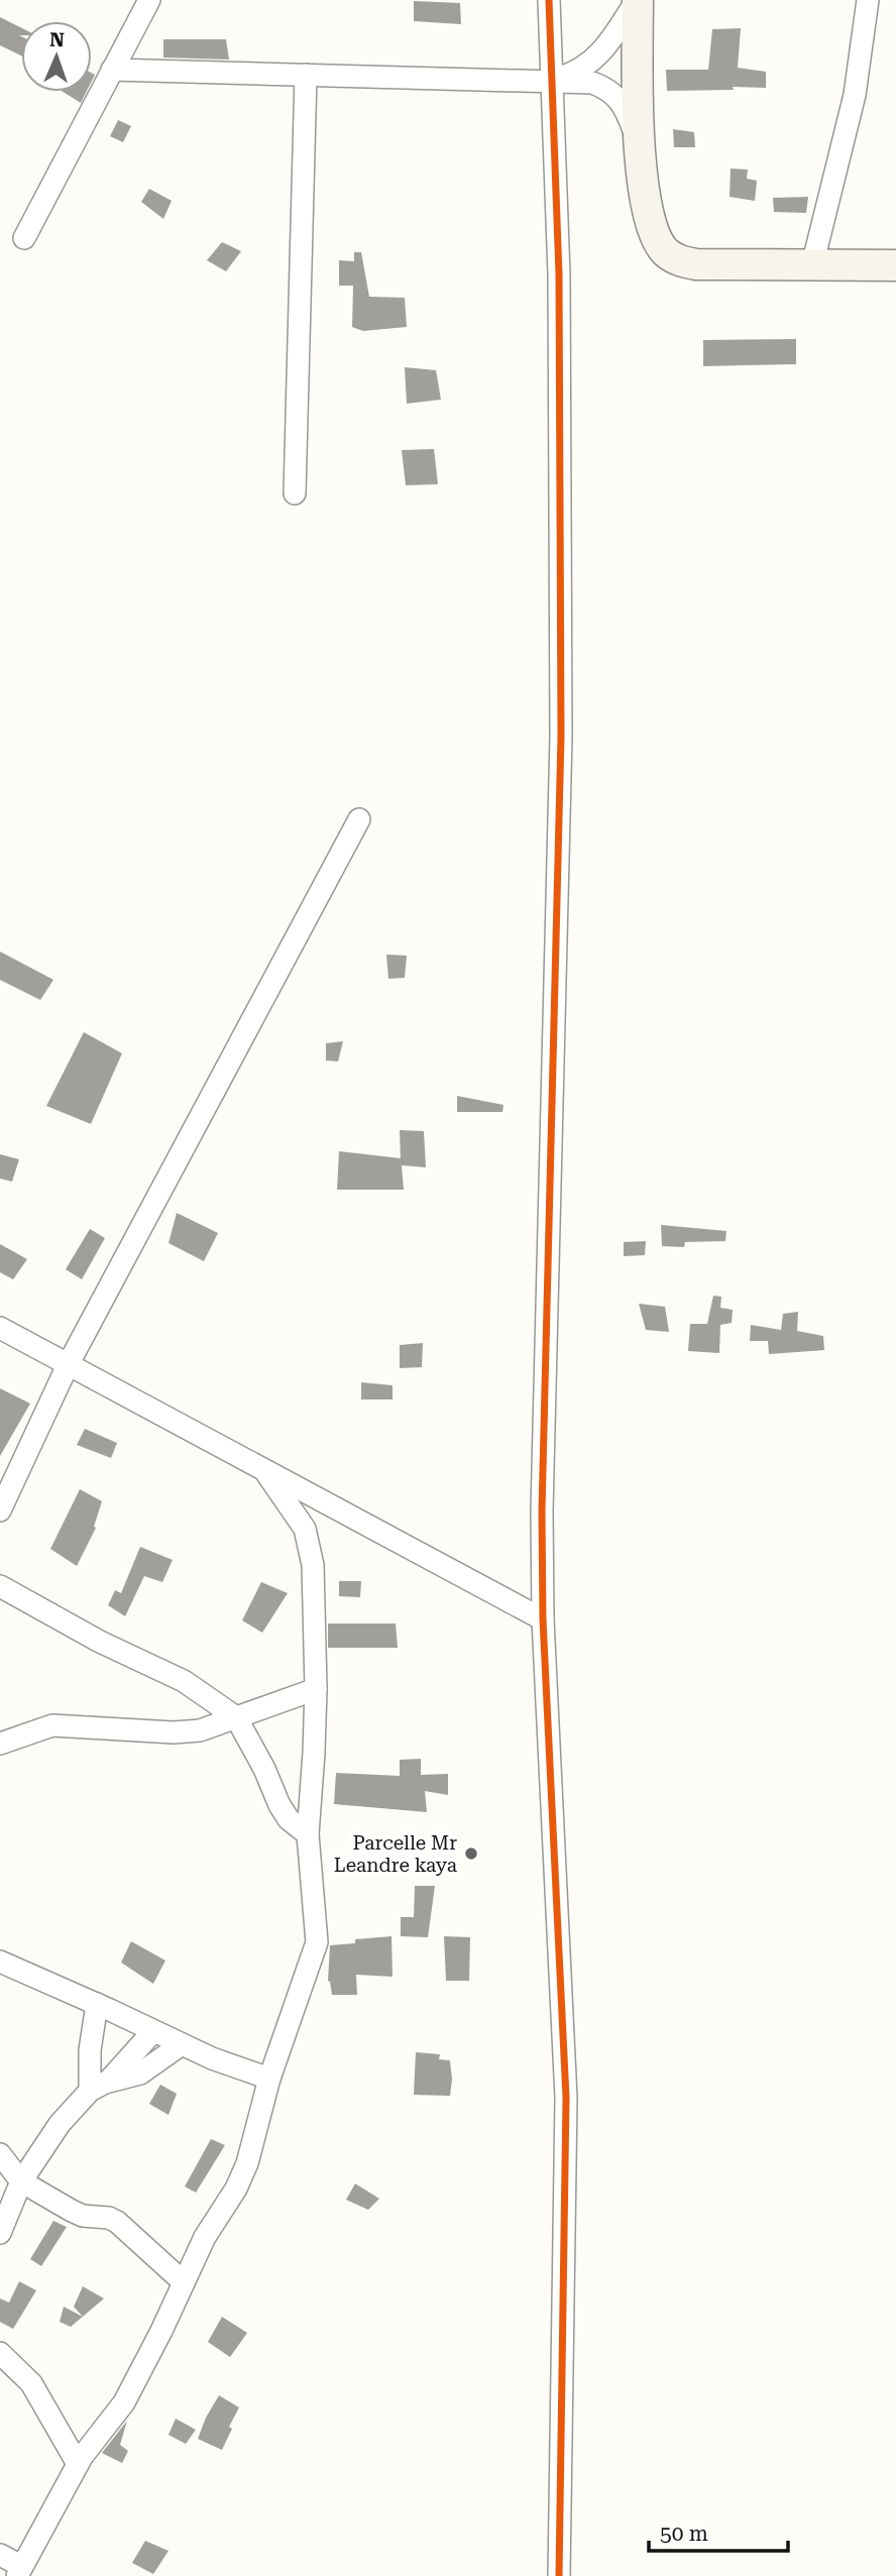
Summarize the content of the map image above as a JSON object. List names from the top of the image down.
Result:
{
  "places": ["Parcelle Mr Leandre kaya"],
  "scale_bar": "50 m",
  "north": "top"
}
